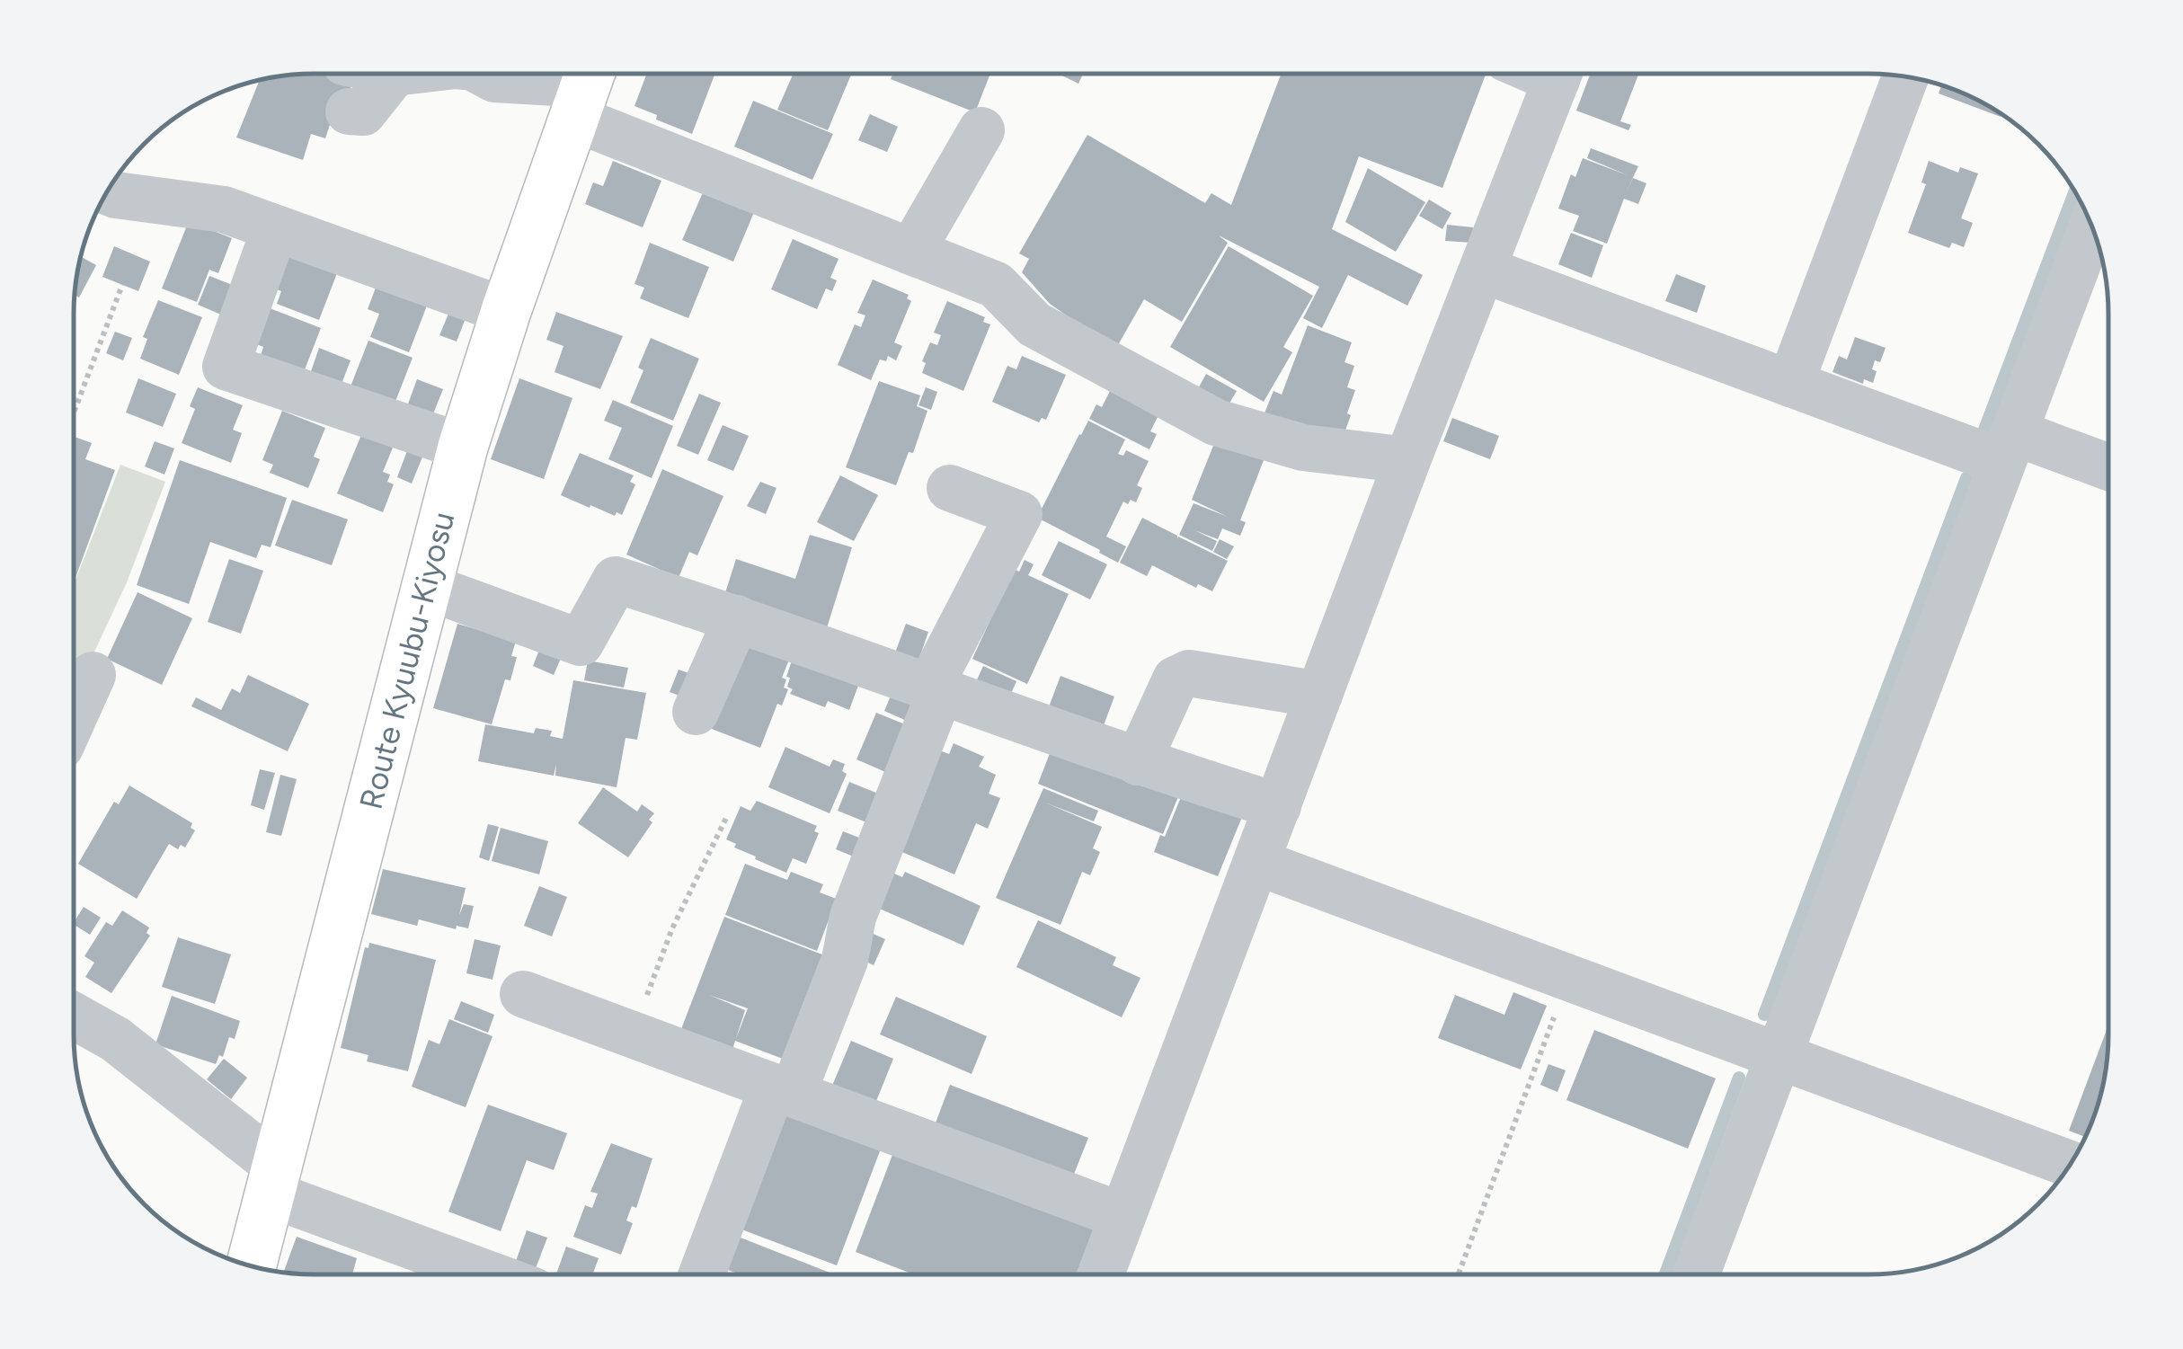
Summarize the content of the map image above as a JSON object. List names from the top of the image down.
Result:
{
  "streets": {
    "main road": ["Route Kyuubu-Kiyosu"]
  }
}
